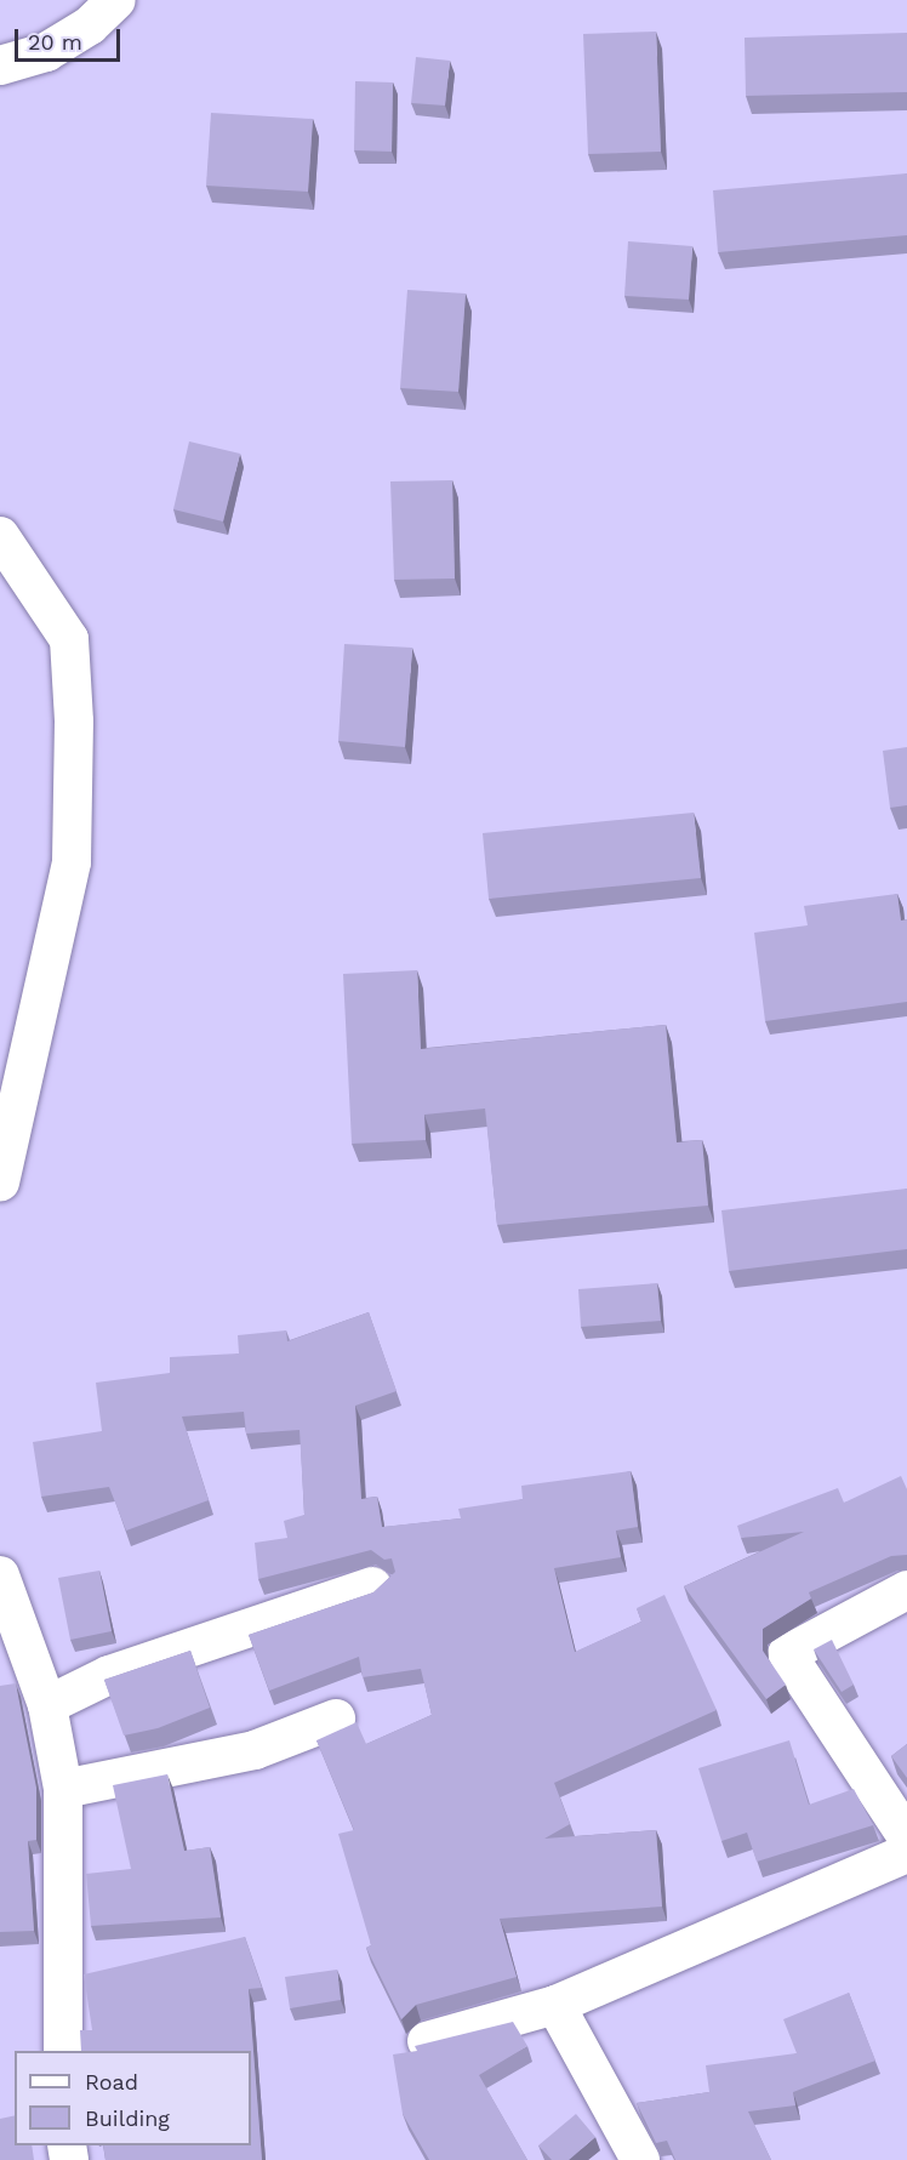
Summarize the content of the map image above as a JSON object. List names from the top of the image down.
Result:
{
  "legend": ["Road", "Building"],
  "scale_bar": "20 m"
}
